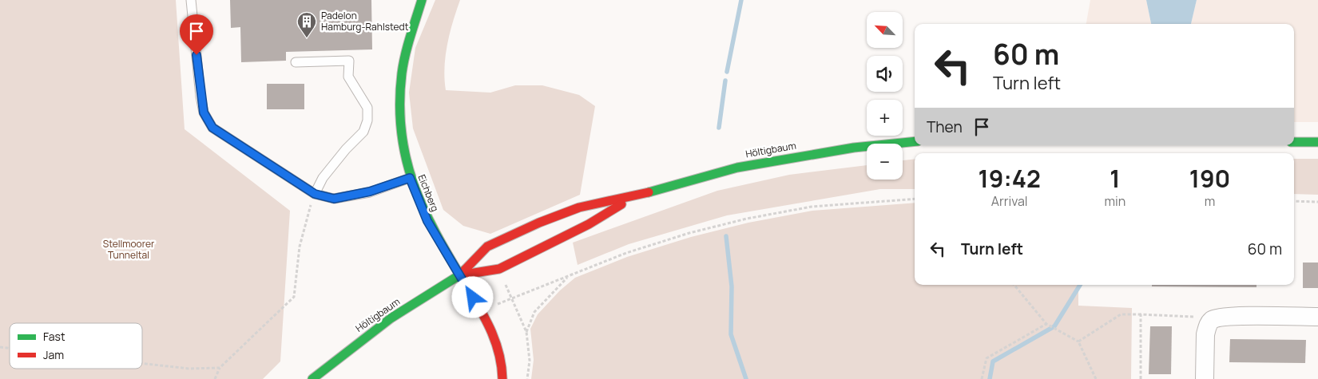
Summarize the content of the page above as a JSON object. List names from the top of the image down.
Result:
{
  "streets": {
    "main road": ["Höltigbaum", "Eichberg"]
  },
  "crossings": [
    ["Höltigbaum", "Eichberg"]
  ],
  "parks": ["Stellmoorer Tunneltal"],
  "places": {
    "building": ["Padelon Hamburg-Rahlstedt"]
  },
  "legend": ["Fast", "Jam"],
  "north": "top left",
  "page": {
    "map_buttons": ["+", "−"],
    "turn": ["60 m", "Turn left"],
    "then": "Then",
    "eta": [
      "19:42",
      "Arrival",
      "1",
      "min",
      "190",
      "m"
    ],
    "list": [
      {
        "name": "Turn left",
        "value": "60 m"
      }
    ]
  }
}
